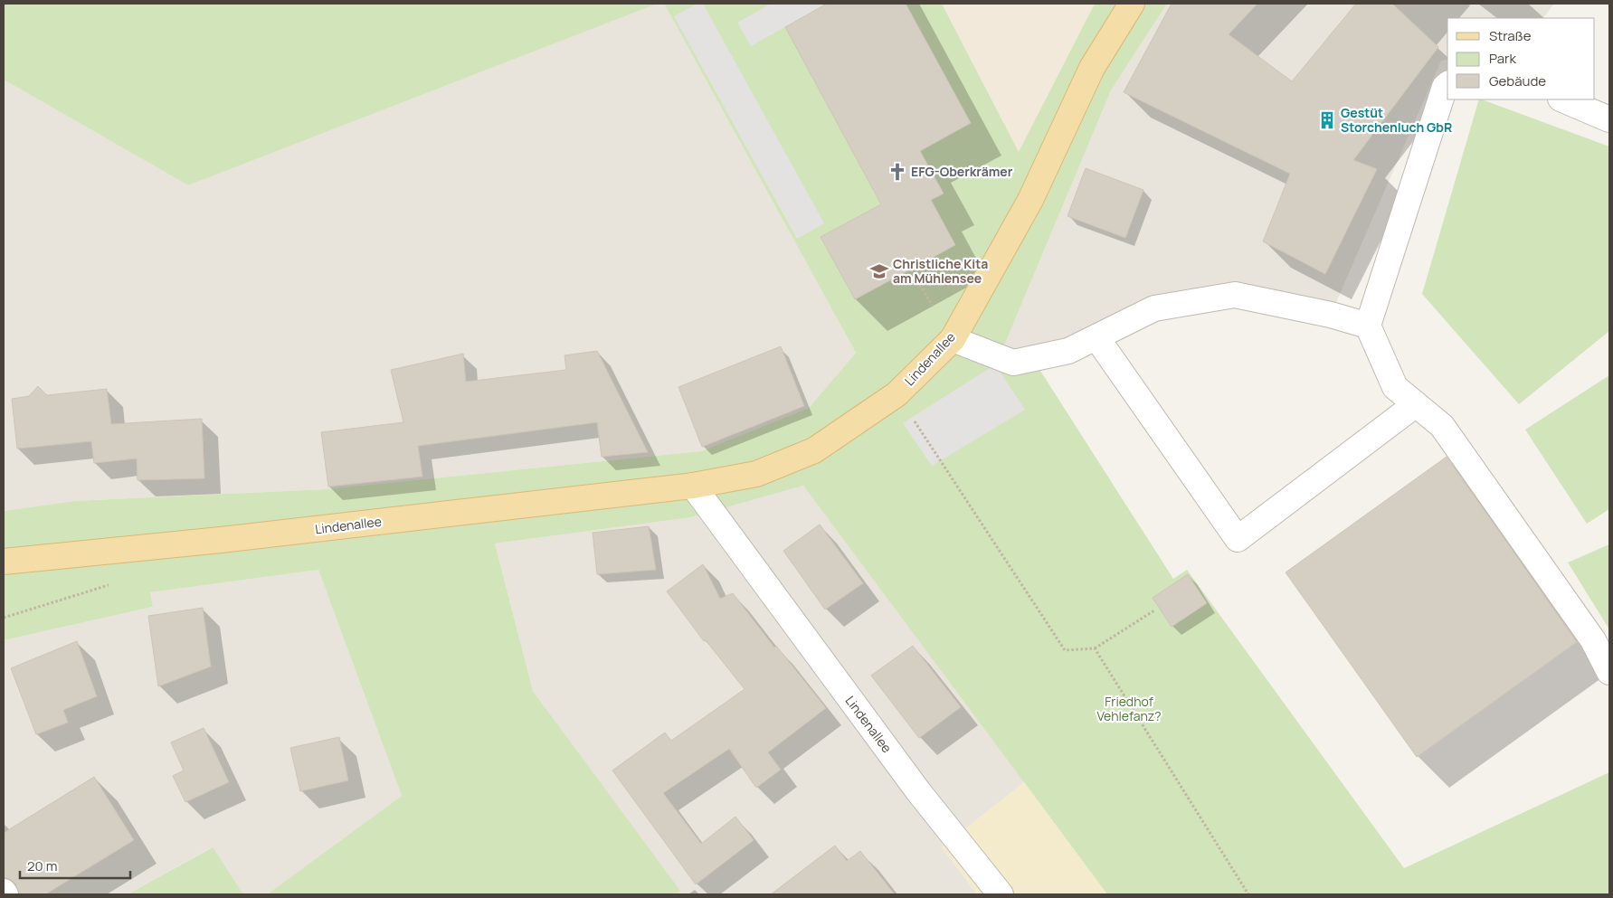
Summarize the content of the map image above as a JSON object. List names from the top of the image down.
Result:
{
  "streets": {
    "main road": ["Lindenallee"]
  },
  "parks": ["Friedhof Vehlefanz?"],
  "places": {
    "building": ["Gestüt Storchenluch GbR"],
    "church": ["EFG-Oberkrämer"],
    "school or university": ["Christliche Kita am Mühlensee"]
  },
  "legend": ["Straße", "Park", "Gebäude"],
  "scale_bar": "20 m"
}
